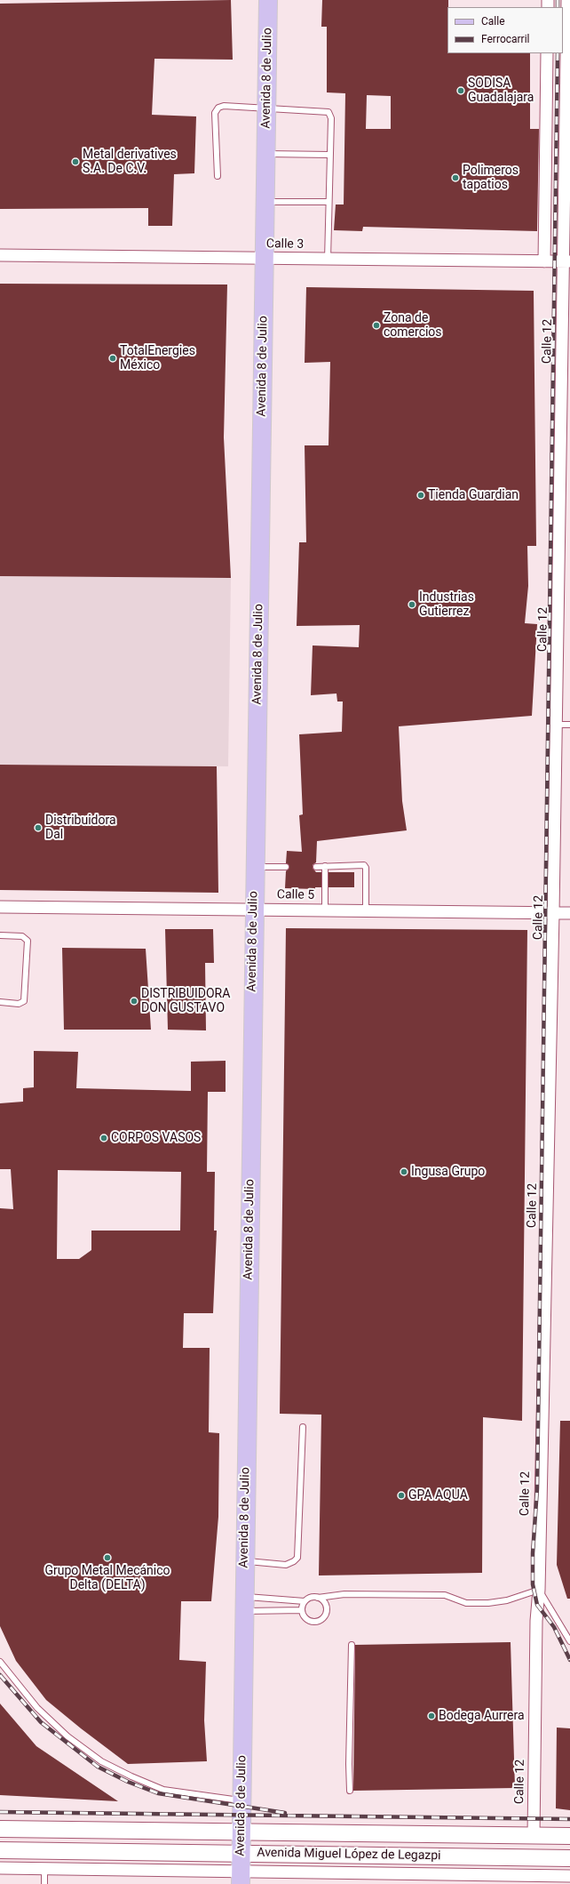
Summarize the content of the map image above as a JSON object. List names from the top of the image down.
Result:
{
  "streets": {
    "main road": ["Avenida 8 de Julio", "Avenida Miguel López de Legazpi"],
    "street": ["Calle 3", "Calle 12", "Calle 5"]
  },
  "crossings": [
    ["Avenida 8 de Julio", "Calle 3"],
    ["Avenida 8 de Julio", "Calle 5"],
    ["Avenida 8 de Julio", "Avenida Miguel López de Legazpi"],
    ["Calle 3", "Calle 12"],
    ["Calle 12", "Calle 5"],
    ["Calle 12", "Avenida Miguel López de Legazpi"]
  ],
  "places": [
    "SODISA Guadalajara",
    "Metal derivatives S.A. De C.V.",
    "Polimeros tapatios",
    "Zona de comercios",
    "TotalEnergies México",
    "Tienda Guardian",
    "Industrias Gutierrez",
    "Distribuidora Dal",
    "DISTRIBUIDORA DON GUSTAVO",
    "CORPOS VASOS",
    "Ingusa Grupo",
    "GPA AQUA",
    "Grupo Metal Mecánico Delta (DELTA)",
    "Bodega Aurrera"
  ],
  "legend": ["Calle", "Ferrocarril"]
}
